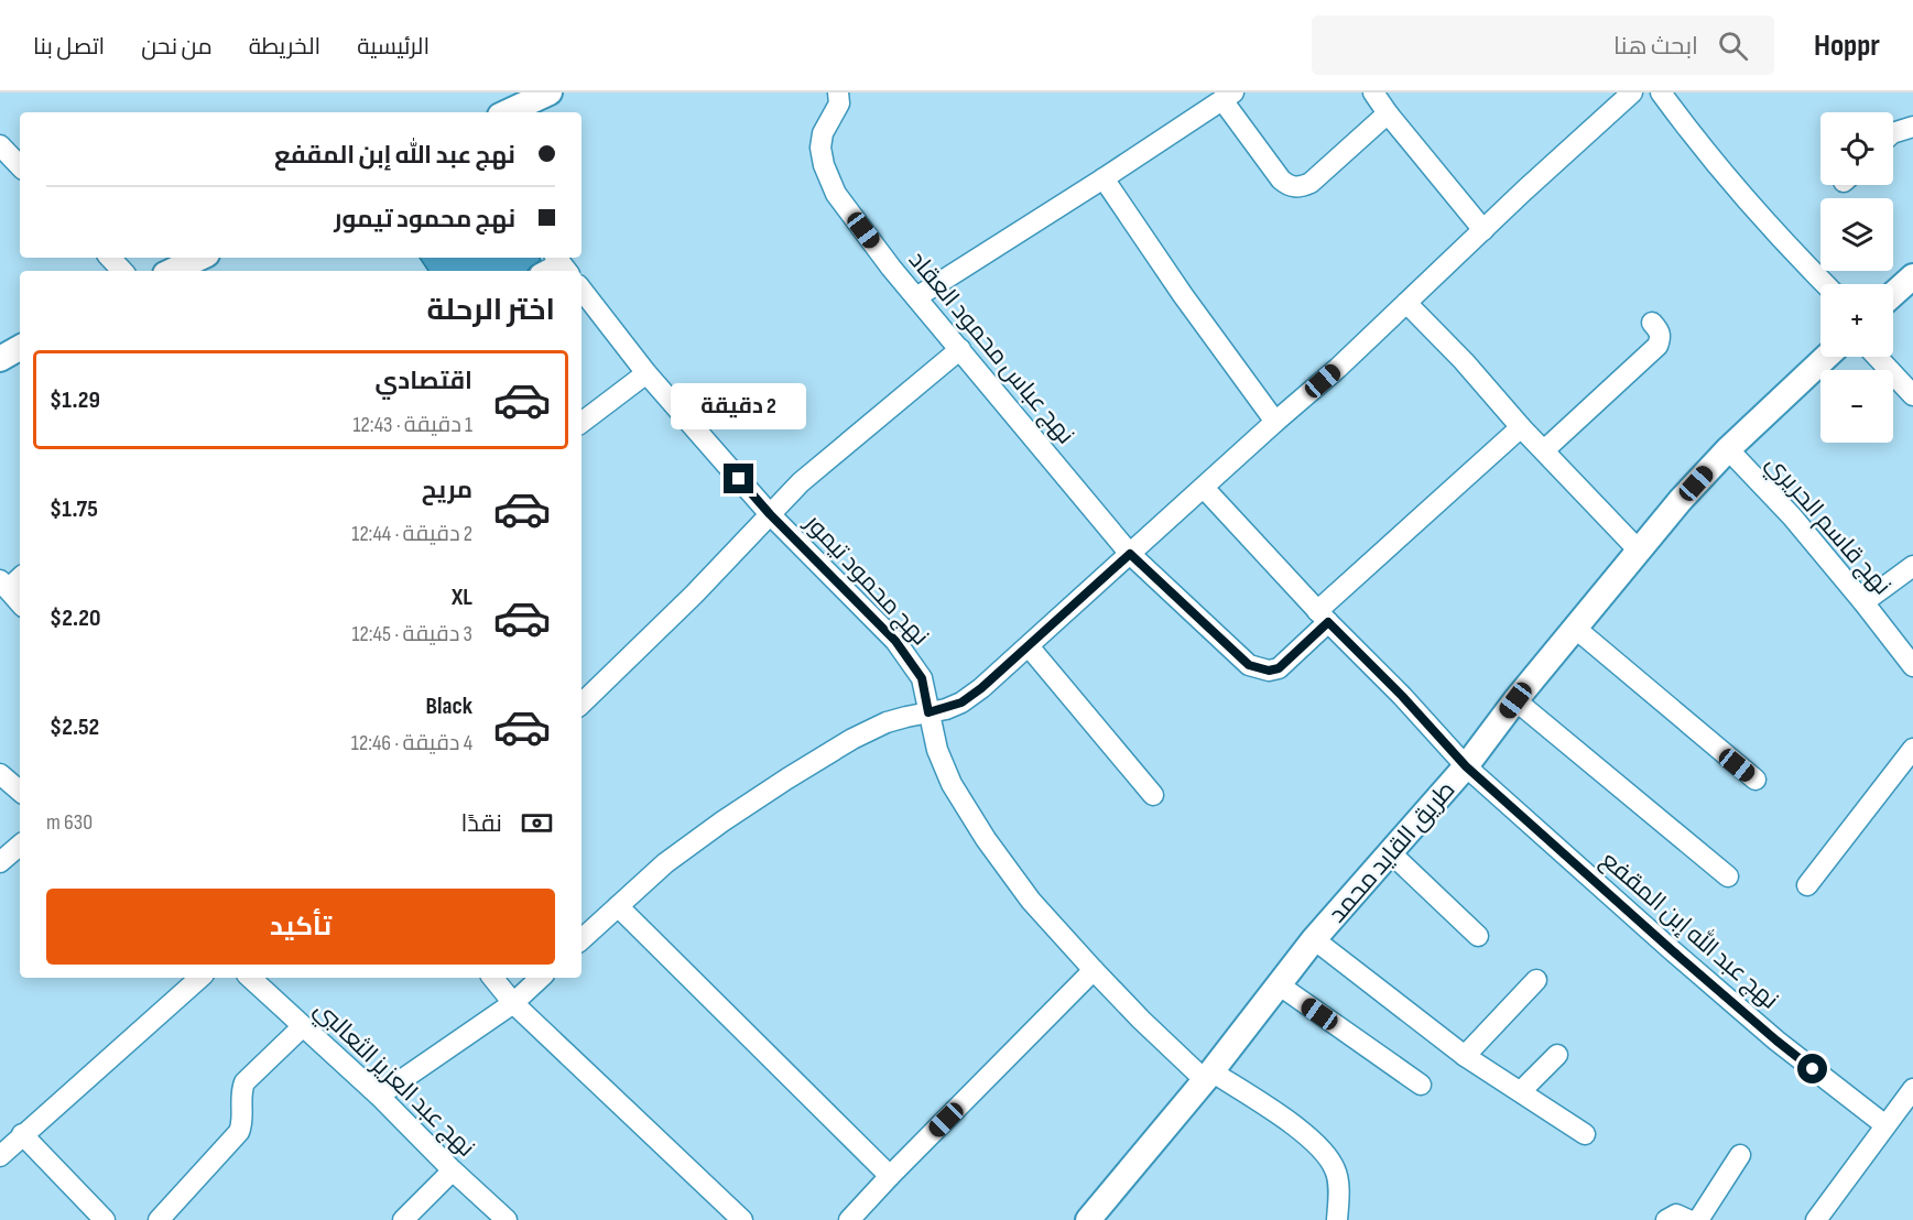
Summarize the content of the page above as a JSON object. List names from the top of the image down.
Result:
{
  "streets": {
    "main road": ["طريق القايد محمد"],
    "street": [
      "نهج عباس محمود العقاد",
      "نهج قاسم الحريري",
      "نهج محمود تيمور",
      "نهج عبد الله إبن المقفع",
      "نهج عبد العزيز الثعالبي"
    ]
  },
  "crossings": [
    ["نهج عباس محمود العقاد", "نهج عبد الله إبن المقفع"],
    ["نهج قاسم الحريري", "طريق القايد محمد"],
    ["نهج محمود تيمور", "طريق القايد محمد"],
    ["طريق القايد محمد", "نهج عبد الله إبن المقفع"]
  ],
  "page": {
    "header": "Hoppr",
    "search": "ابحث هنا",
    "nav": [
      "الرئيسية",
      "الخريطة",
      "من نحن",
      "اتصل بنا"
    ],
    "map_buttons": ["+", "−"],
    "banner": ["نهج عبد الله إبن المقفع", "نهج محمود تيمور"],
    "heading": "اختر الرحلة",
    "list": [
      {
        "name": "اقتصادي",
        "note": "1 دقيقة · 12:43",
        "value": "$1.29"
      },
      {
        "name": "مريح",
        "note": "2 دقيقة · 12:44",
        "value": "$1.75"
      },
      {
        "name": "XL",
        "note": "3 دقيقة · 12:45",
        "value": "$2.20"
      },
      {
        "name": "Black",
        "note": "4 دقيقة · 12:46",
        "value": "$2.52"
      }
    ],
    "bubble": "2 دقيقة",
    "pay": ["نقدًا", "630 m"],
    "buttons": "تأكيد"
  }
}
